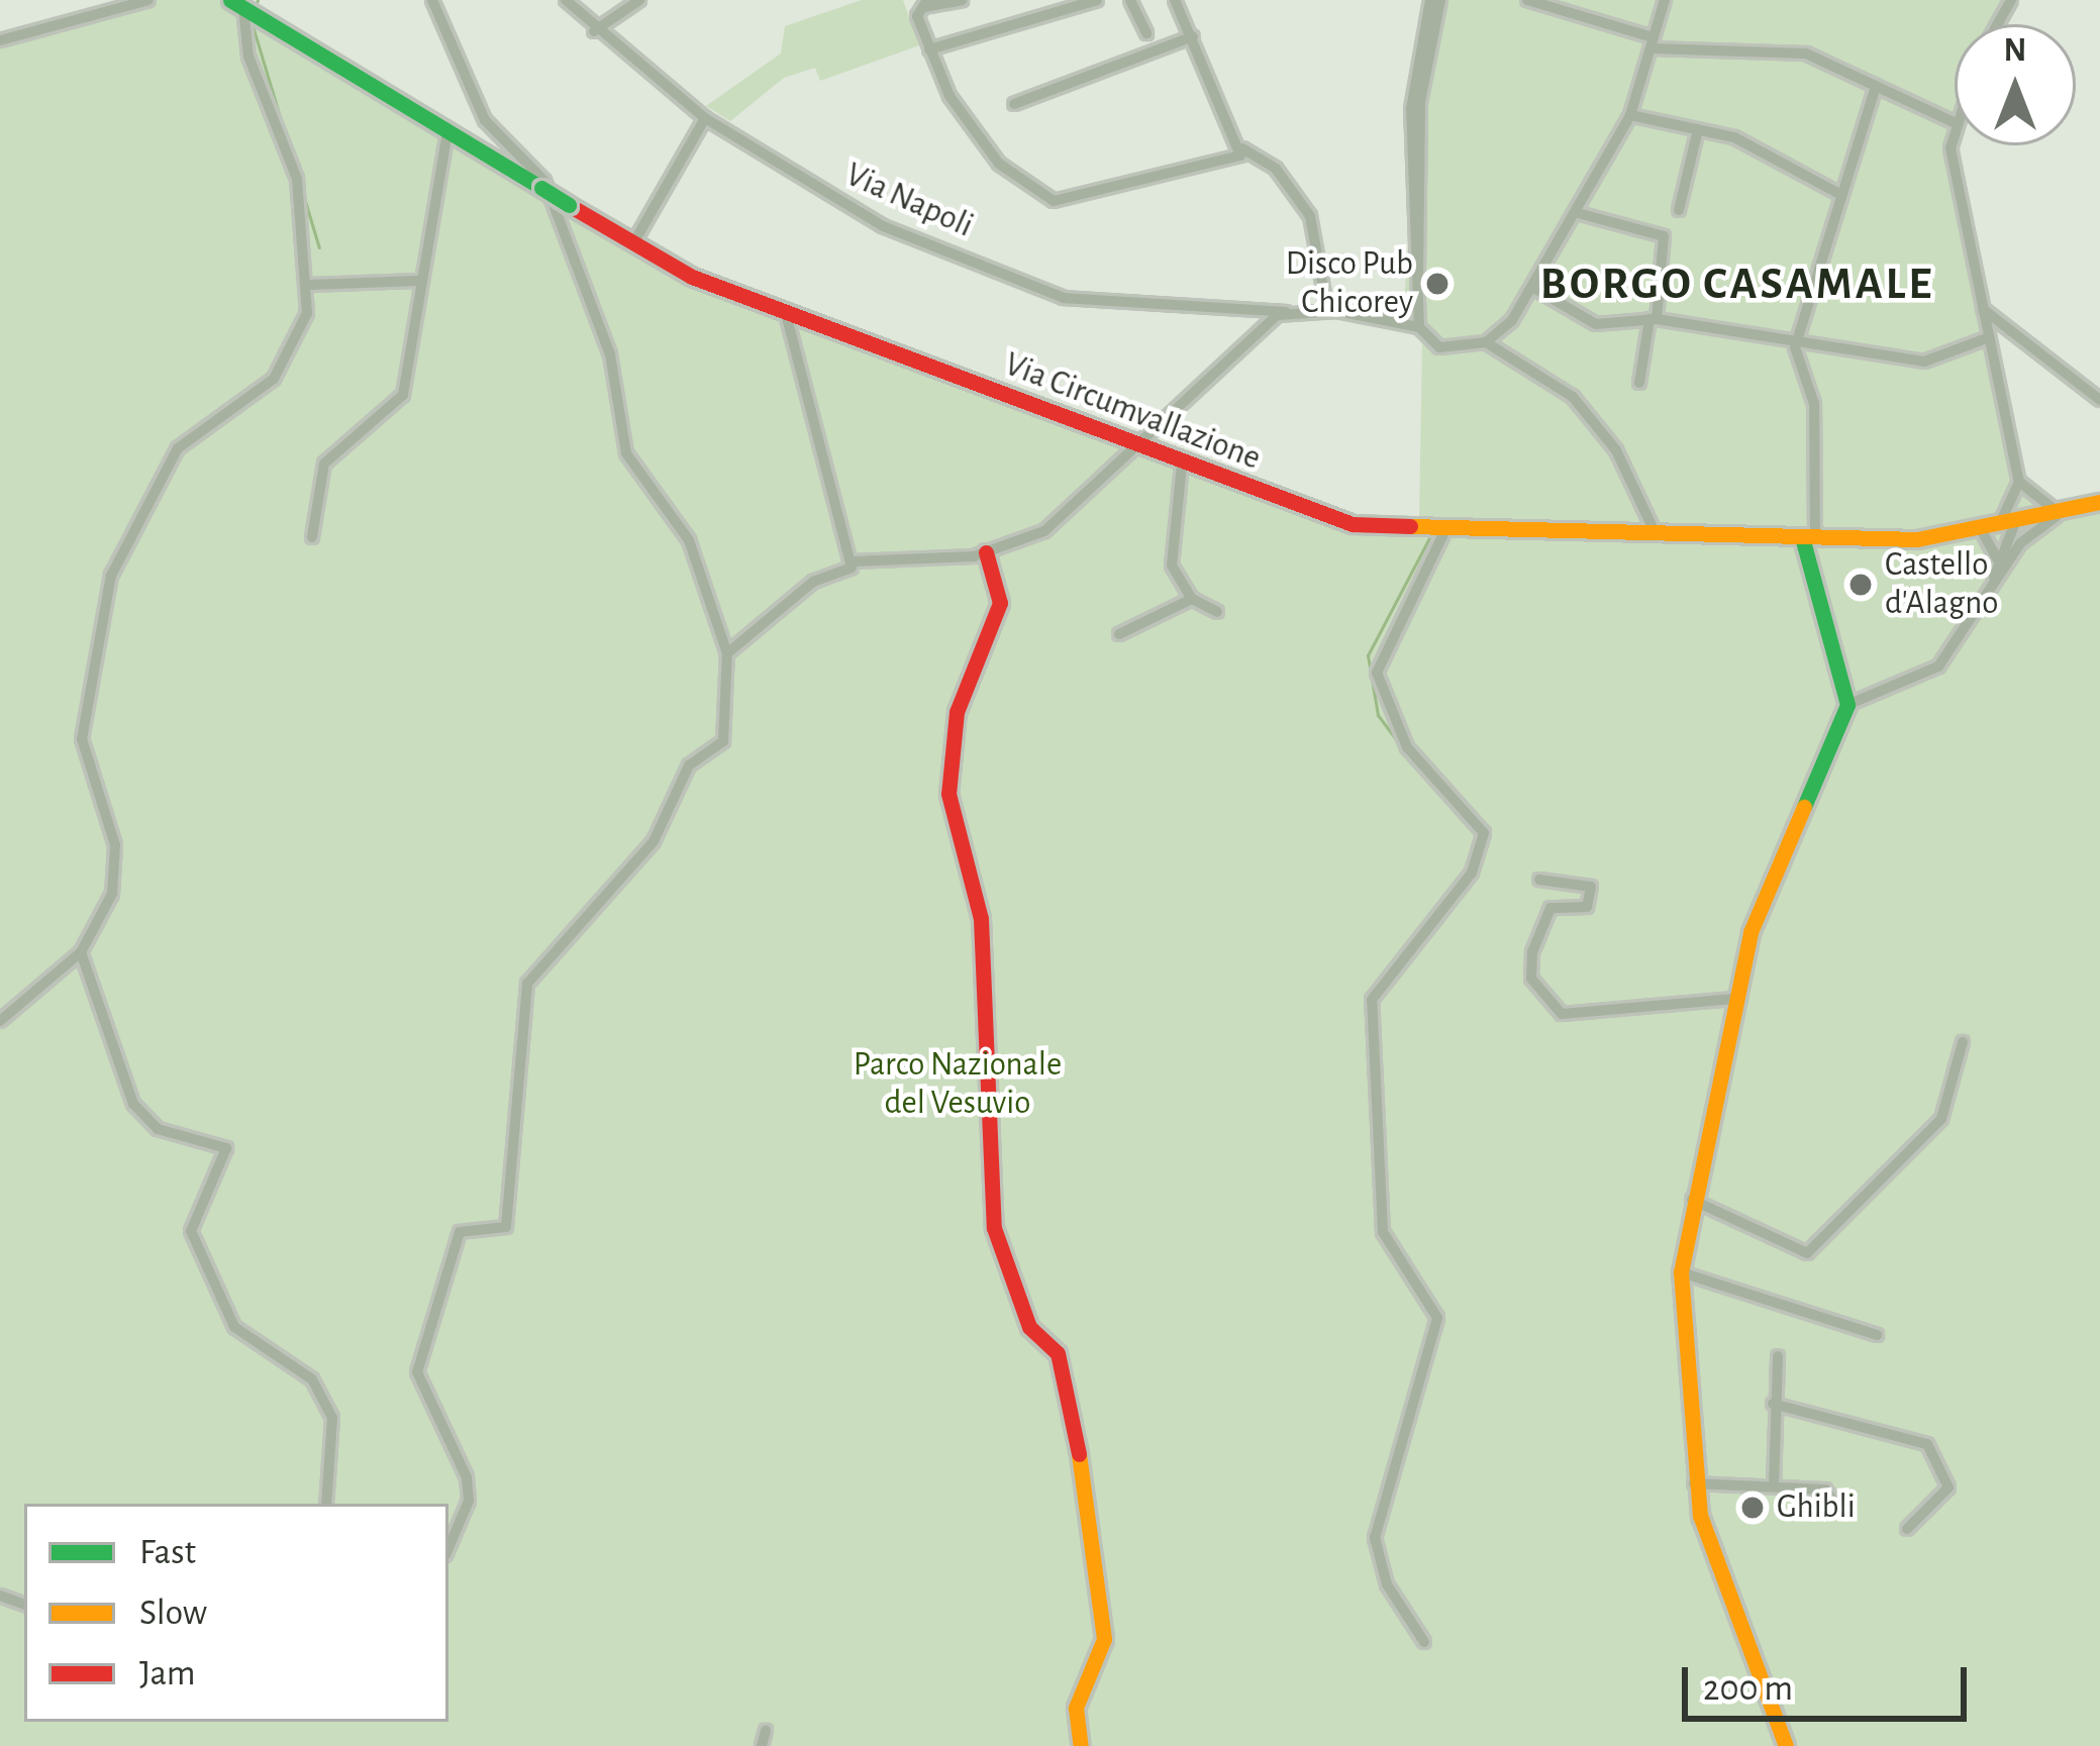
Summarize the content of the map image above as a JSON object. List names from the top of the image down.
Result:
{
  "streets": {
    "street": ["Via Napoli", "Via Circumvallazione"]
  },
  "districts": ["BORGO CASAMALE"],
  "parks": ["Parco Nazionale del Vesuvio"],
  "places": ["Disco Pub Chicorey", "Castello d'Alagno", "Ghibli"],
  "legend": ["Fast", "Slow", "Jam"],
  "scale_bar": "200 m",
  "north": "top"
}
